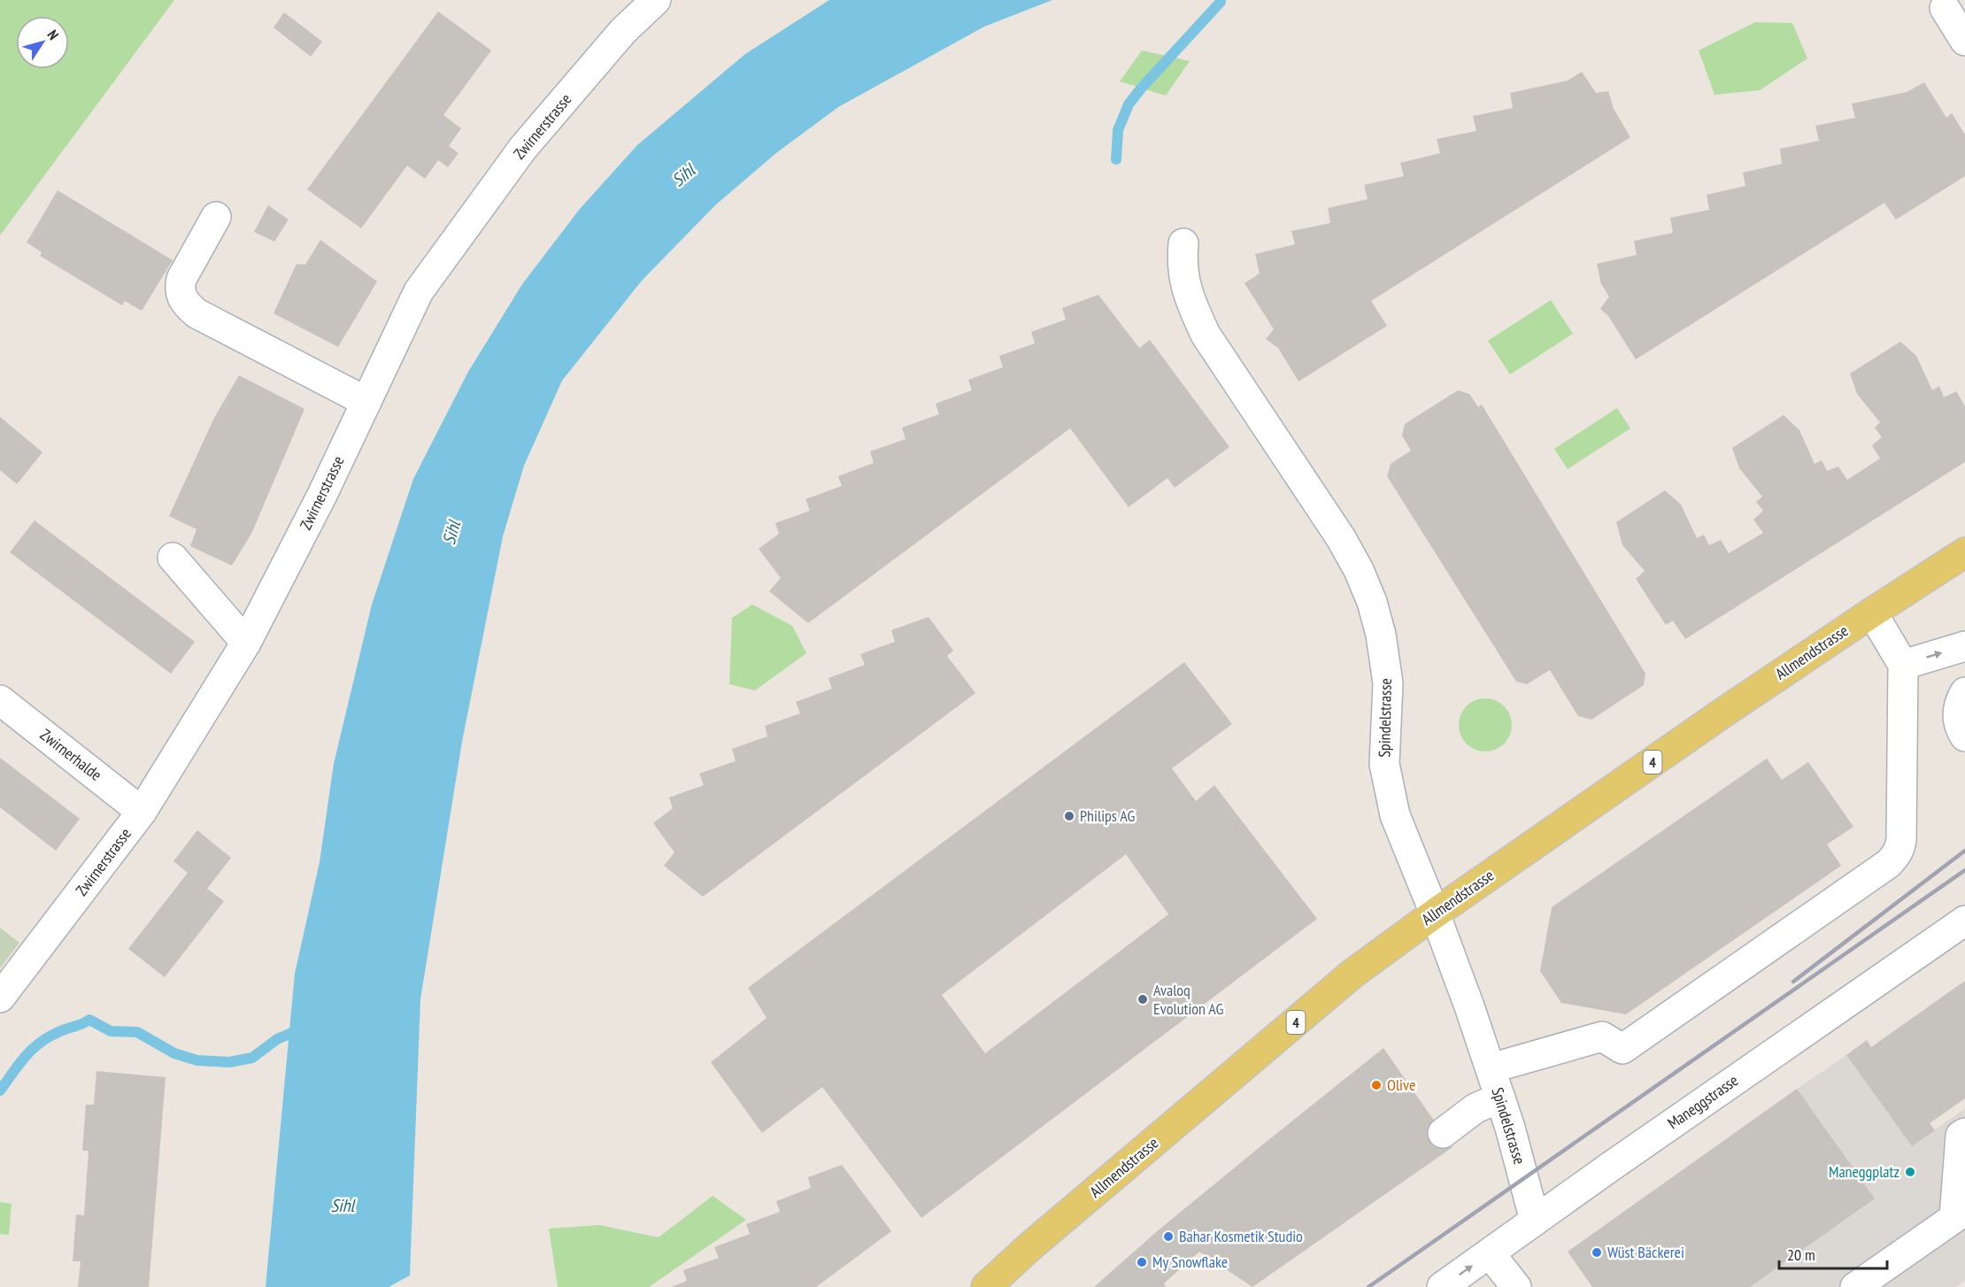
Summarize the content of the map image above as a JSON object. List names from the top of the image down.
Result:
{
  "streets": {
    "main road": ["Allmendstrasse", "4"],
    "street": [
      "Zwirnerstrasse",
      "Spindelstrasse",
      "Zwirnerhalde",
      "Maneggstrasse"
    ]
  },
  "crossings": [
    ["Zwirnerstrasse", "Zwirnerhalde"],
    ["Allmendstrasse", "Spindelstrasse"],
    ["Spindelstrasse", "Maneggstrasse"]
  ],
  "water": ["Sihl"],
  "places": [
    "Philips AG",
    "Avaloq Evolution AG",
    "Olive",
    "Maneggplatz",
    "Bahar Kosmetik Studio",
    "Wüst Bäckerei",
    "My Snowflake"
  ],
  "scale_bar": "20 m",
  "north": "top right"
}
